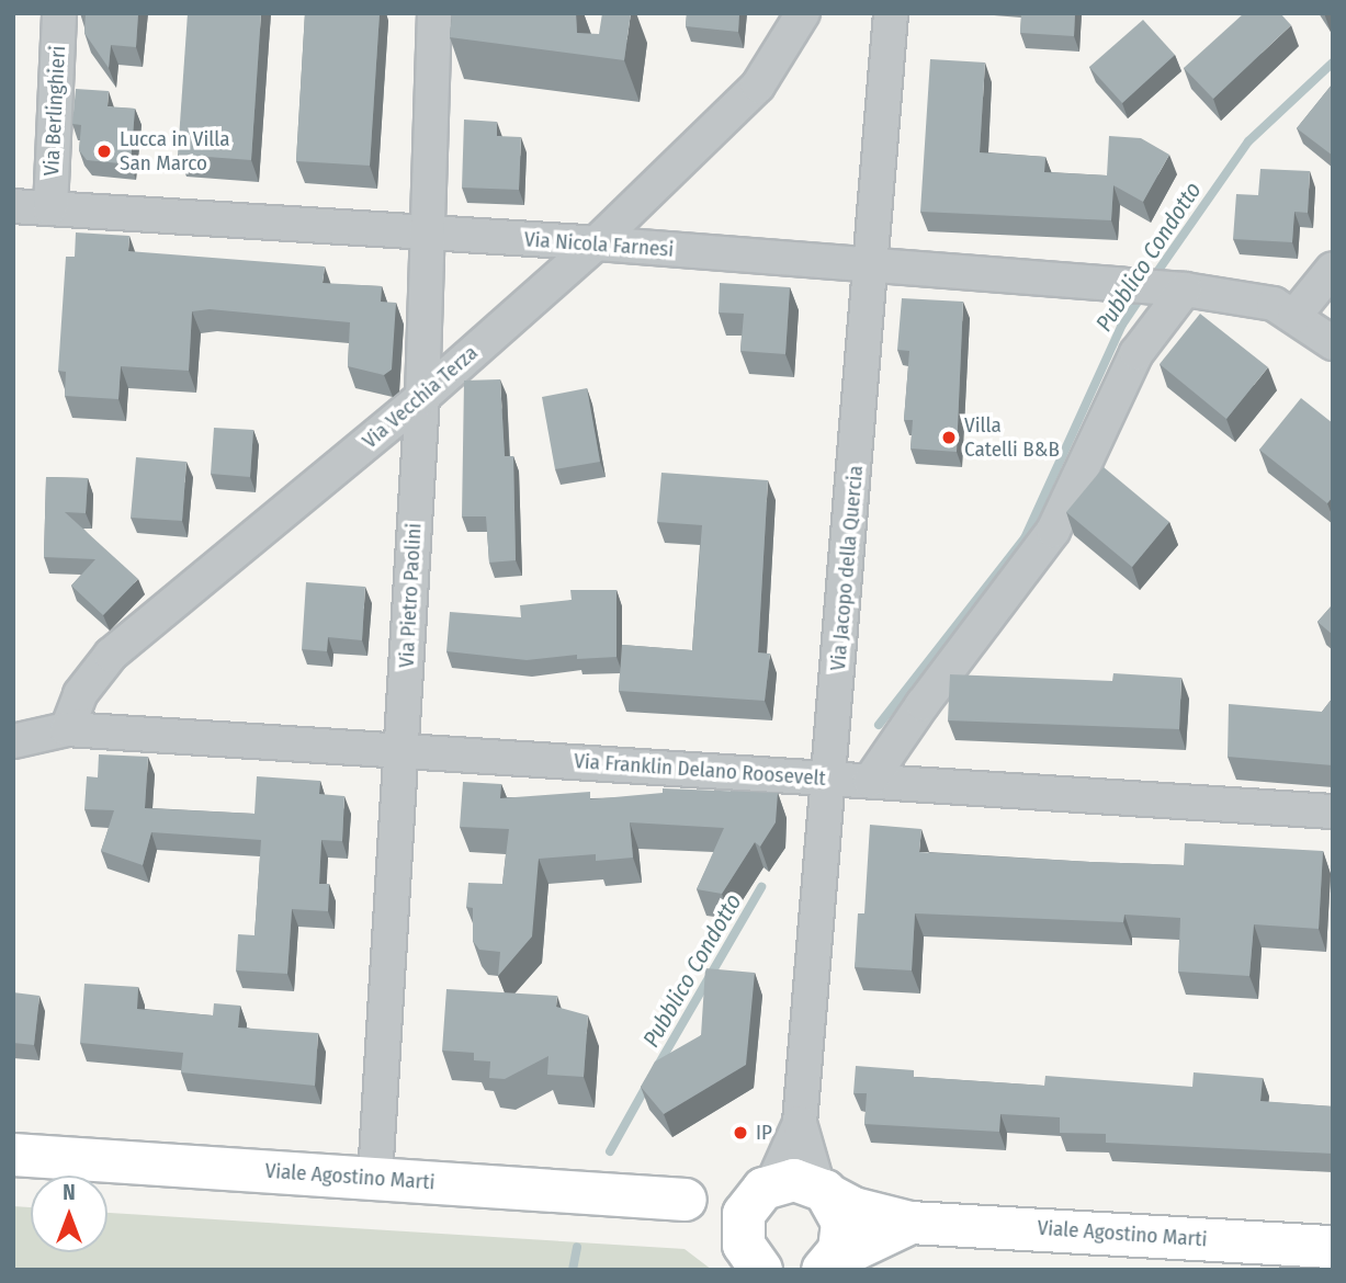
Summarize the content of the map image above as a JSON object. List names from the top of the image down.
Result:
{
  "streets": {
    "main road": ["Viale Agostino Marti"],
    "street": [
      "Via Berlinghieri",
      "Via Nicola Farnesi",
      "Via Vecchia Terza",
      "Via Jacopo della Quercia",
      "Via Pietro Paolini",
      "Via Franklin Delano Roosevelt"
    ]
  },
  "crossings": [
    ["Via Berlinghieri", "Via Nicola Farnesi"],
    ["Via Nicola Farnesi", "Via Vecchia Terza"],
    ["Via Nicola Farnesi", "Via Jacopo della Quercia"],
    ["Via Nicola Farnesi", "Via Pietro Paolini"],
    ["Via Vecchia Terza", "Via Pietro Paolini"],
    ["Via Vecchia Terza", "Via Franklin Delano Roosevelt"],
    ["Via Jacopo della Quercia", "Via Franklin Delano Roosevelt"],
    ["Via Jacopo della Quercia", "Viale Agostino Marti"],
    ["Via Pietro Paolini", "Via Franklin Delano Roosevelt"],
    ["Via Pietro Paolini", "Viale Agostino Marti"]
  ],
  "water": ["Pubblico Condotto"],
  "places": ["Lucca in Villa San Marco", "Villa Catelli B&B", "IP"],
  "north": "top"
}
